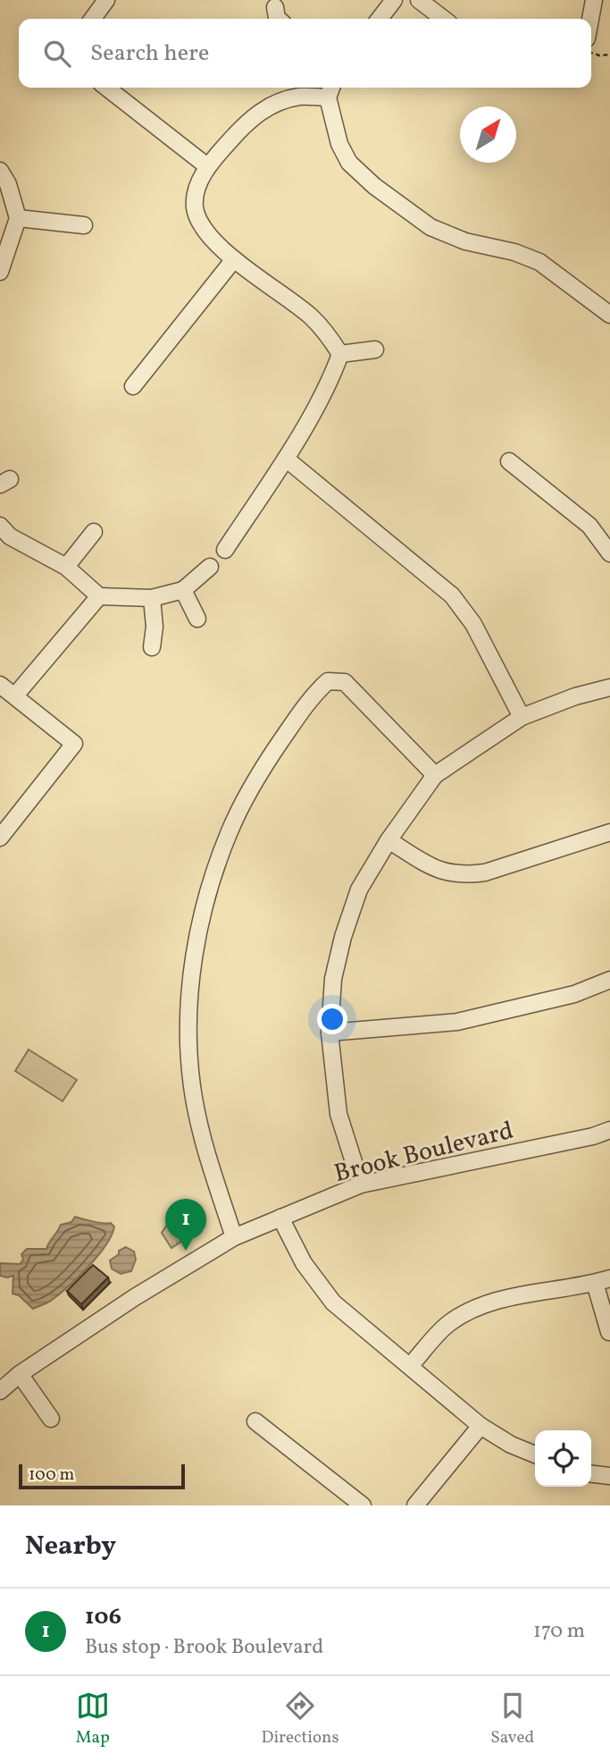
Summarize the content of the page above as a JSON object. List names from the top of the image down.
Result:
{
  "streets": {
    "street": ["Brook Boulevard"]
  },
  "scale_bar": "100 m",
  "north": "top right",
  "page": {
    "search": "Search here",
    "pins": "1",
    "scale": "100 m",
    "heading": "Nearby",
    "list": [
      {
        "mark": "1",
        "name": "106",
        "note": "Bus stop · Brook Boulevard",
        "value": "170 m"
      }
    ],
    "nav": ["Map", "Directions", "Saved"]
  }
}
